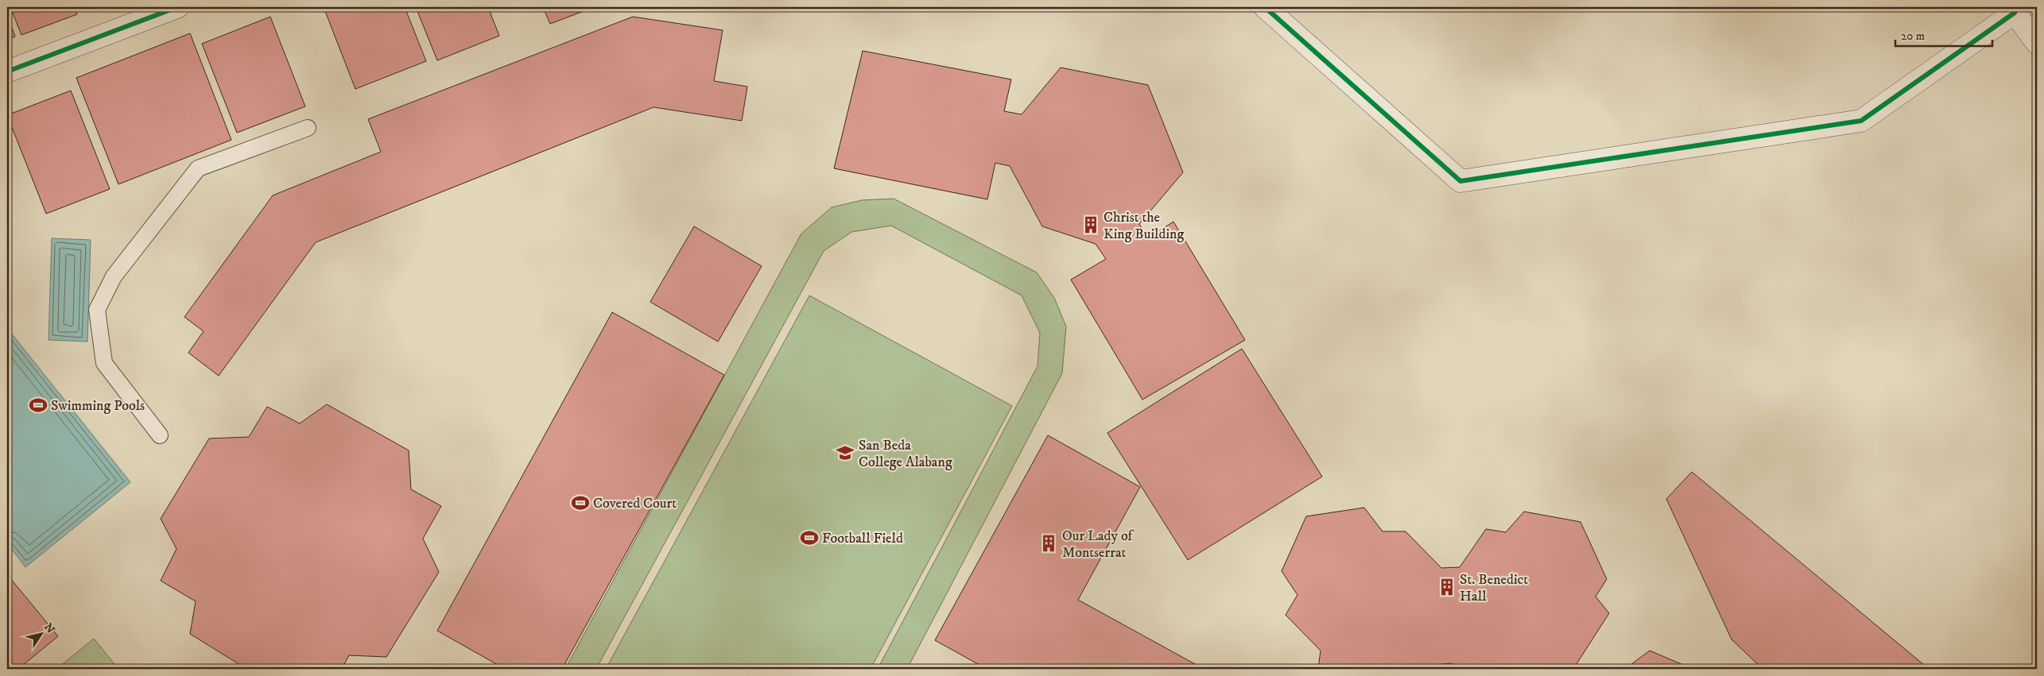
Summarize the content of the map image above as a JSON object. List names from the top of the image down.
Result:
{
  "places": {
    "building": ["Christ the King Building", "Our Lady of Montserrat", "St. Benedict Hall"],
    "sports": ["Swimming Pools", "Covered Court", "Football Field"],
    "school or university": ["San Beda College Alabang"]
  },
  "scale_bar": "20 m",
  "north": "top right"
}
